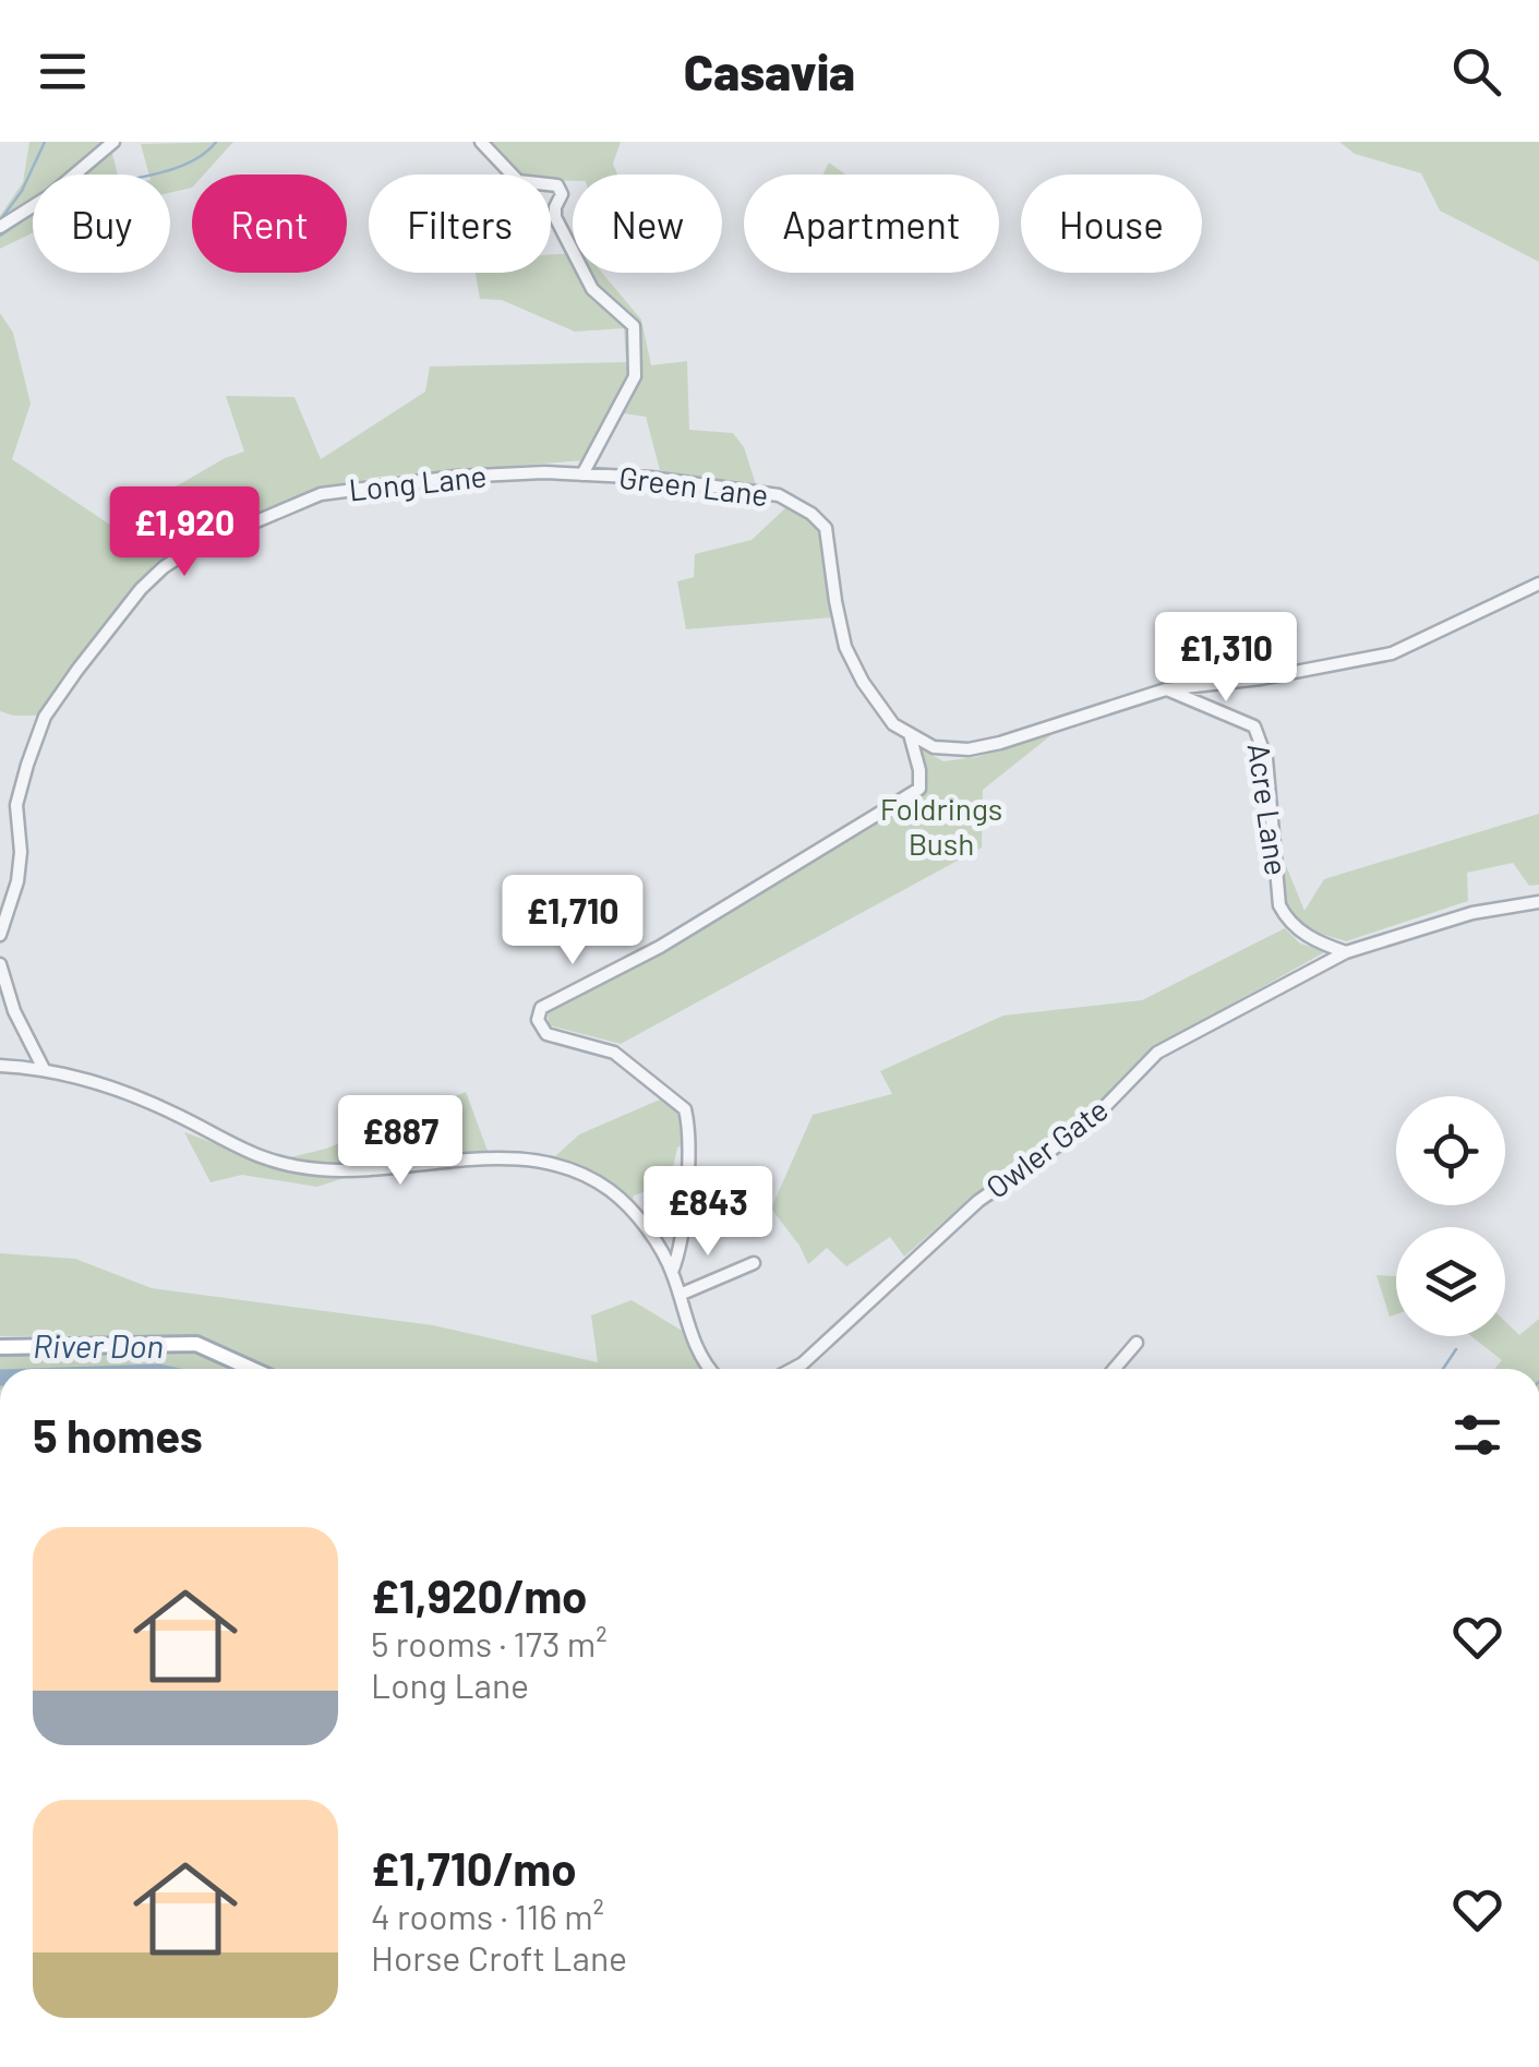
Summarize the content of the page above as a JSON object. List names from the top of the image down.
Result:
{
  "streets": {
    "street": [
      "Long Lane",
      "Green Lane",
      "Acre Lane",
      "Owler Gate"
    ]
  },
  "crossings": [
    ["Long Lane", "Green Lane"],
    ["Acre Lane", "Owler Gate"]
  ],
  "water": ["River Don"],
  "parks": ["Foldrings Bush"],
  "page": {
    "header": "Casavia",
    "chip": [
      "Buy",
      "Rent",
      "Filters",
      "New",
      "Apartment",
      "House"
    ],
    "price": [
      "£1,920",
      "£1,310",
      "£1,710",
      "£887",
      "£843"
    ],
    "heading": "5 homes",
    "list": [
      {
        "name": "£1,920/mo",
        "note": "5 rooms · 173 m² · Long Lane"
      },
      {
        "name": "£1,710/mo",
        "note": "4 rooms · 116 m² · Horse Croft Lane"
      }
    ]
  }
}
